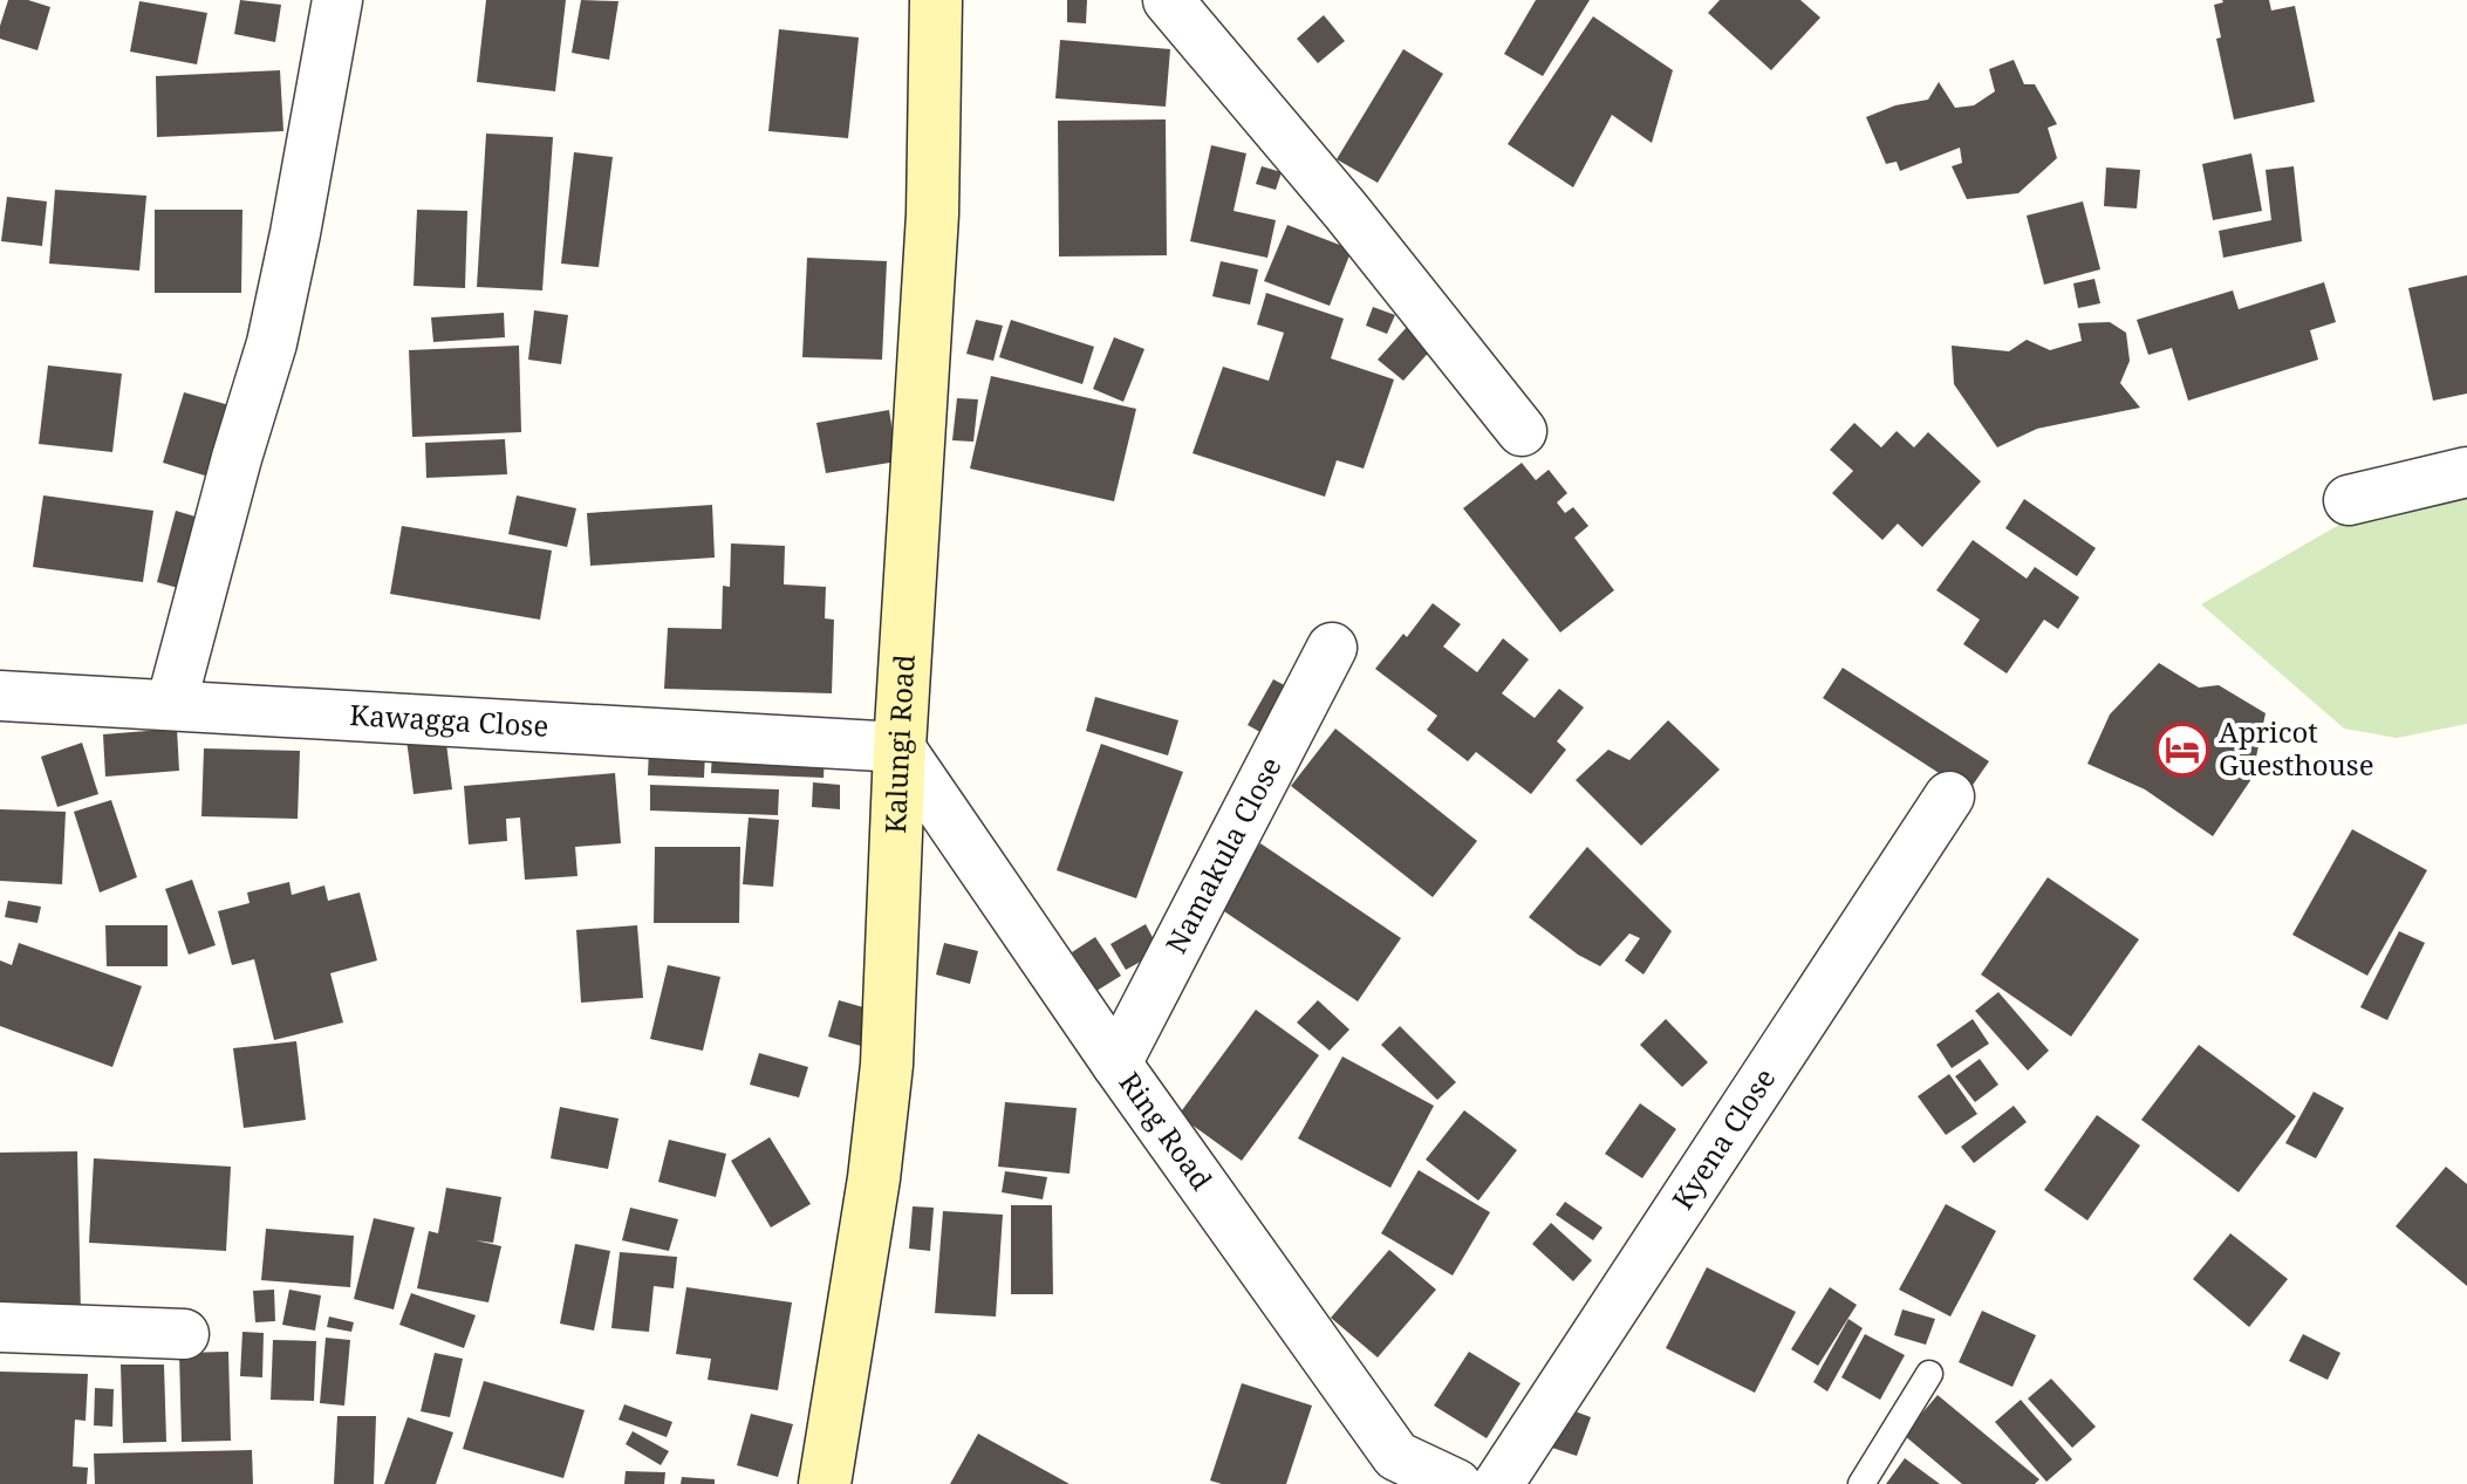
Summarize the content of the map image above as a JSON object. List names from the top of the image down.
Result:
{
  "streets": {
    "street": [
      "Kawagga Close",
      "Kalungi Road",
      "Namakula Close",
      "Ring Road",
      "Kyena Close"
    ]
  },
  "crossings": [
    ["Kawagga Close", "Kalungi Road"],
    ["Kawagga Close", "Ring Road"],
    ["Kalungi Road", "Ring Road"],
    ["Namakula Close", "Ring Road"]
  ],
  "places": {
    "hotel": ["Apricot Guesthouse"]
  }
}
